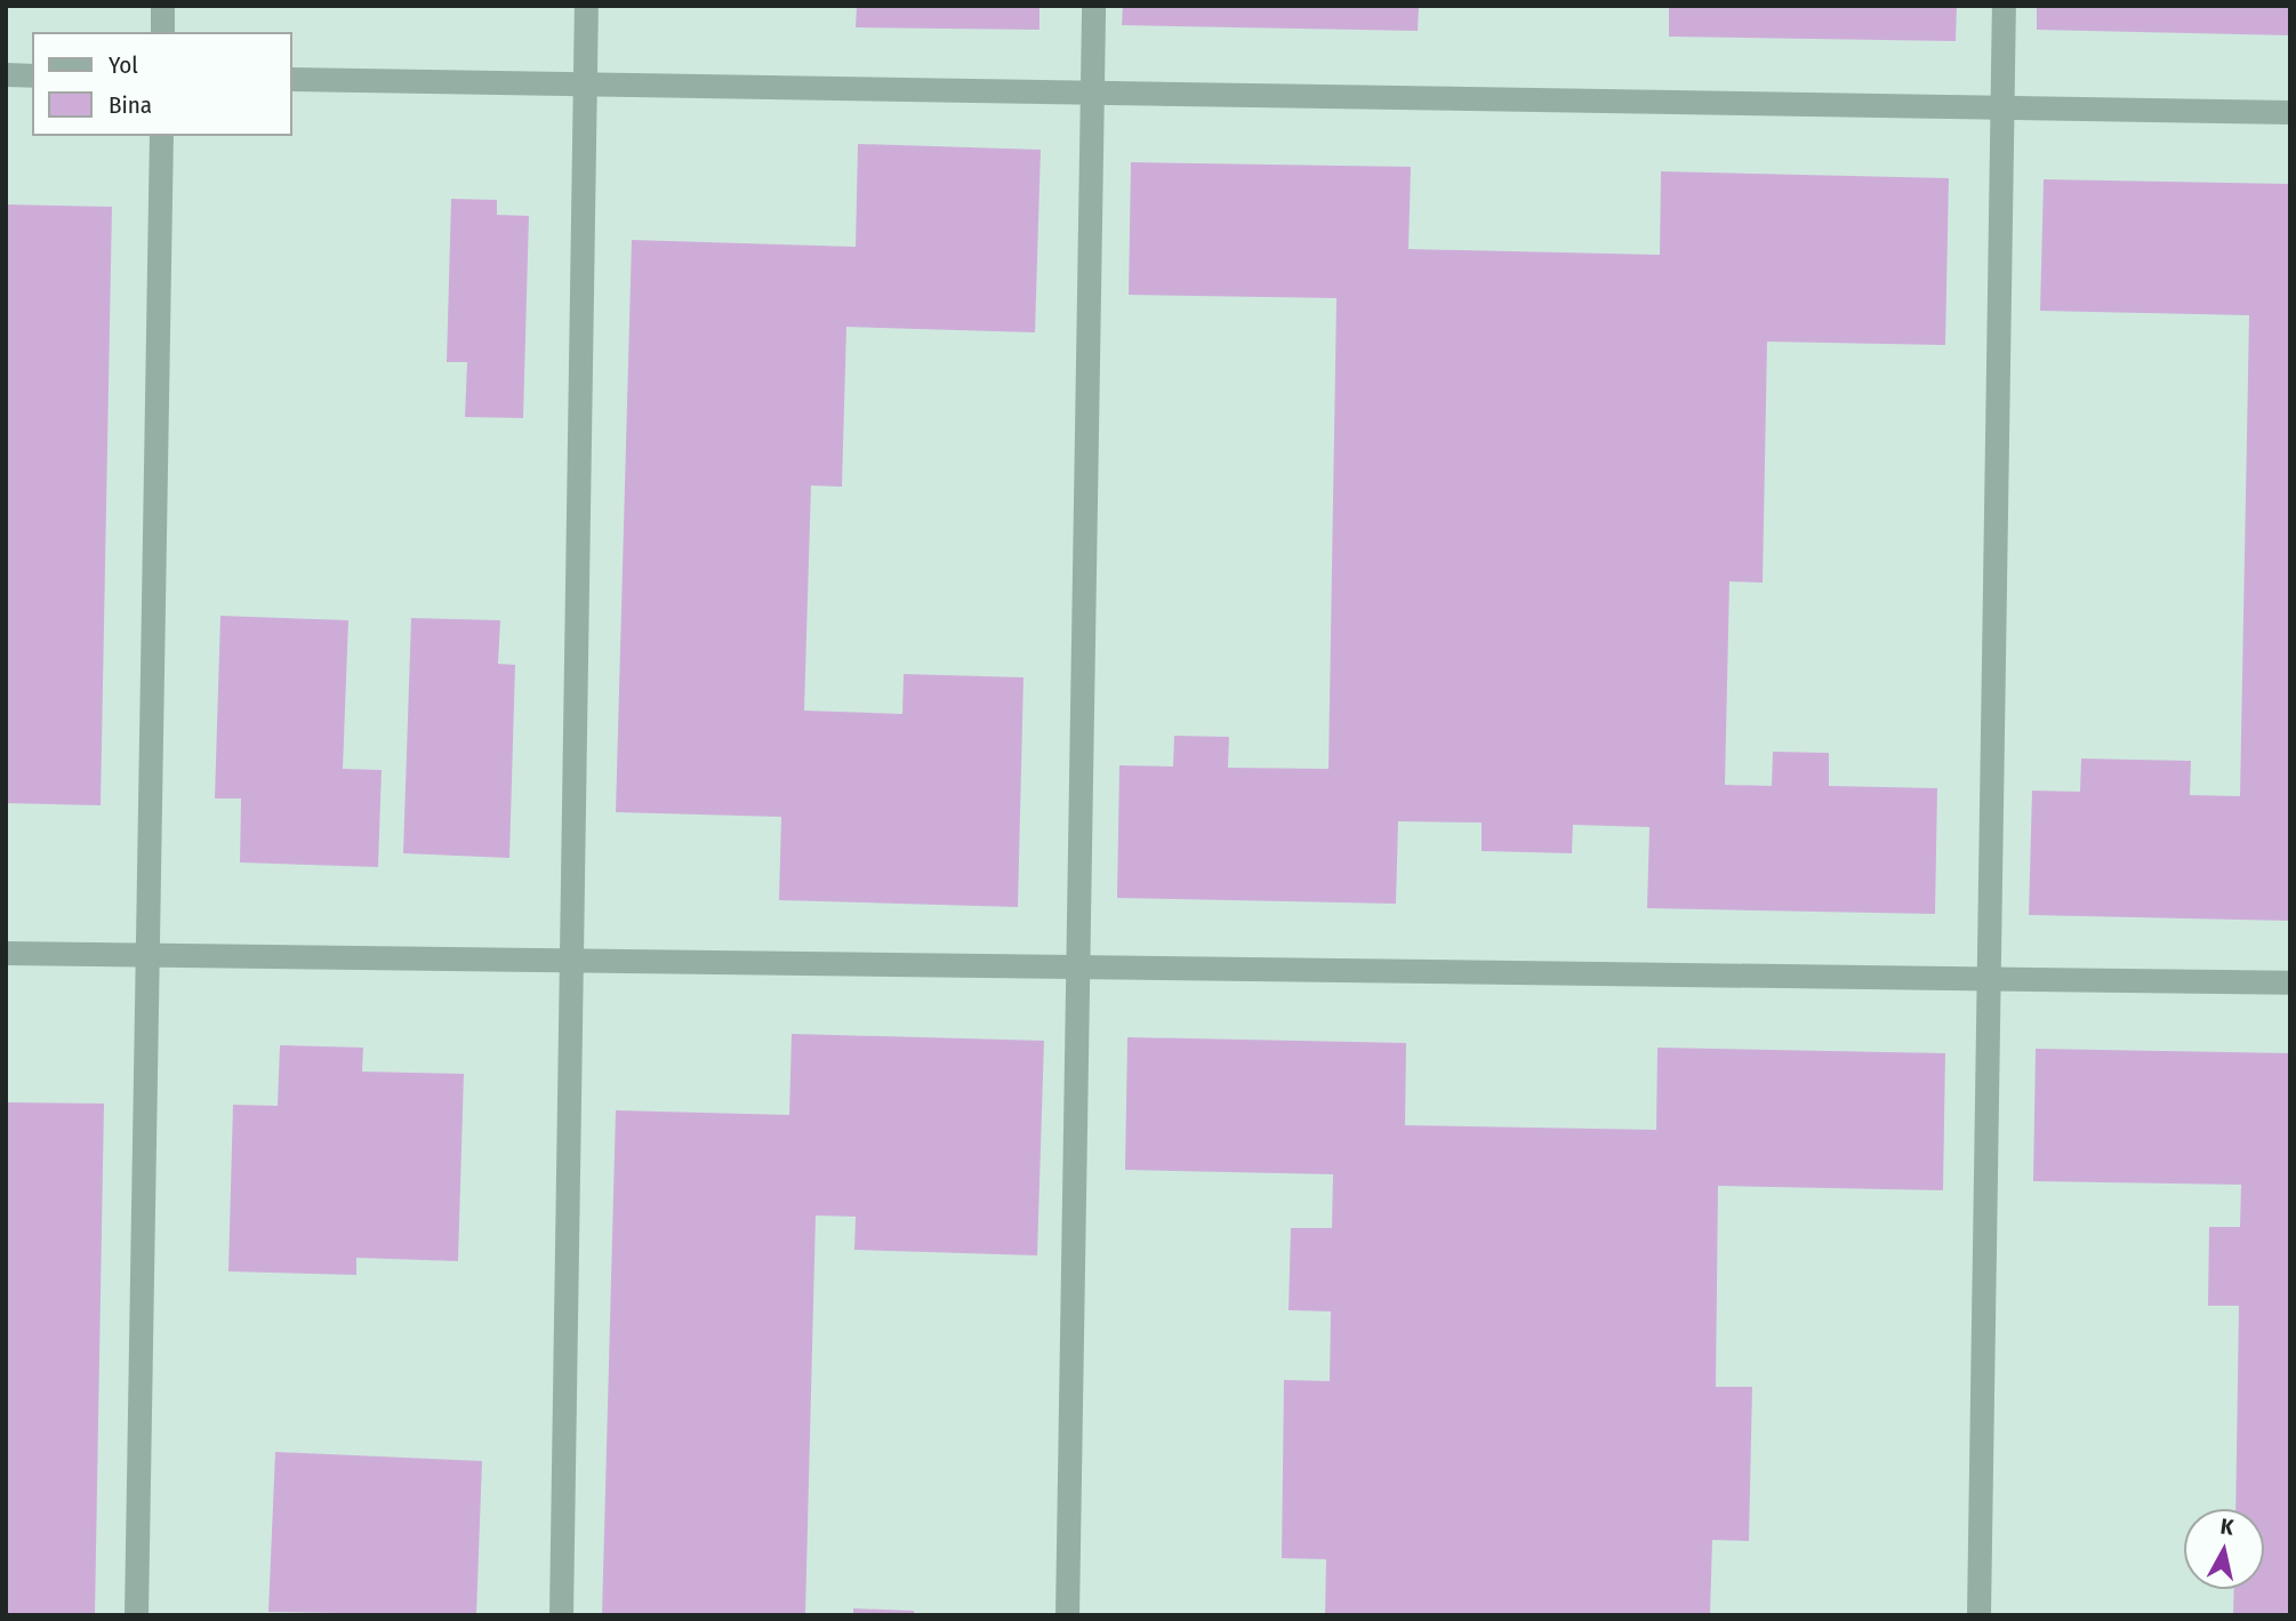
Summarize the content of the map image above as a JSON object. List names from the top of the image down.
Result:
{
  "legend": ["Yol", "Bina"],
  "north": "top"
}
